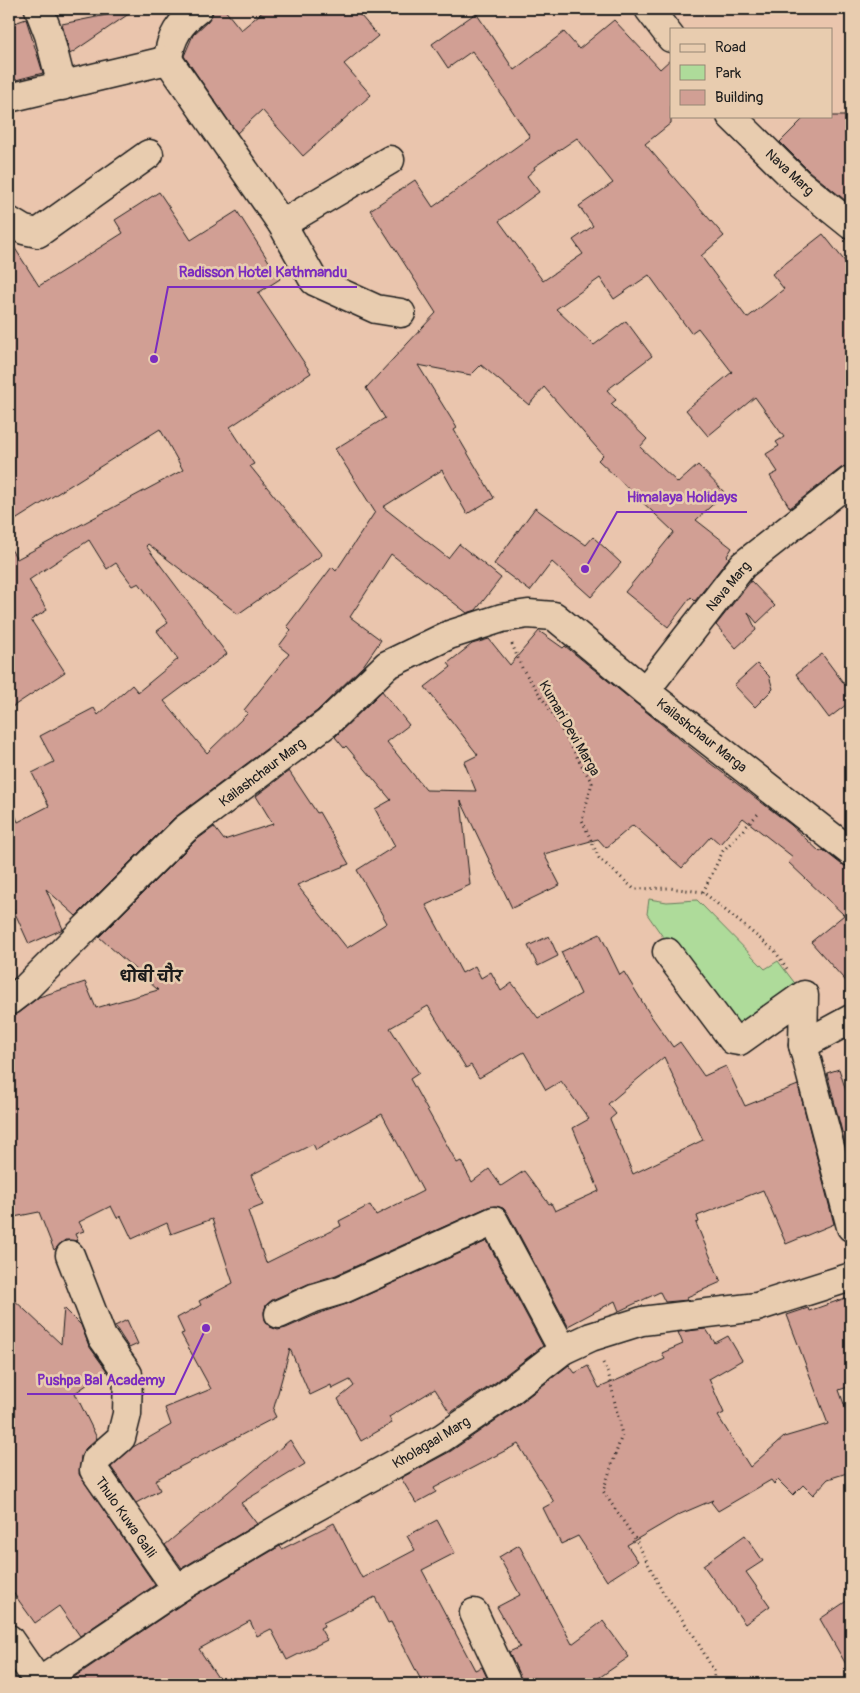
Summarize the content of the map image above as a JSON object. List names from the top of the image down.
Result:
{
  "streets": {
    "street": [
      "Nava Marg",
      "Kailashchaur Marga",
      "Kailashchaur Marg",
      "Kholagaal Marg",
      "Thulo Kuwa Galli"
    ],
    "path": ["Kumari Devi Marga"]
  },
  "crossings": [
    ["Nava Marg", "Kailashchaur Marga"],
    ["Kumari Devi Marga", "Kailashchaur Marg"],
    ["Kailashchaur Marga", "Kailashchaur Marg"],
    ["Kholagaal Marg", "Thulo Kuwa Galli"]
  ],
  "districts": ["धोबी चौर"],
  "places": ["Radisson Hotel Kathmandu", "Himalaya Holidays", "Pushpa Bal Academy"],
  "legend": ["Road", "Park", "Building"]
}
